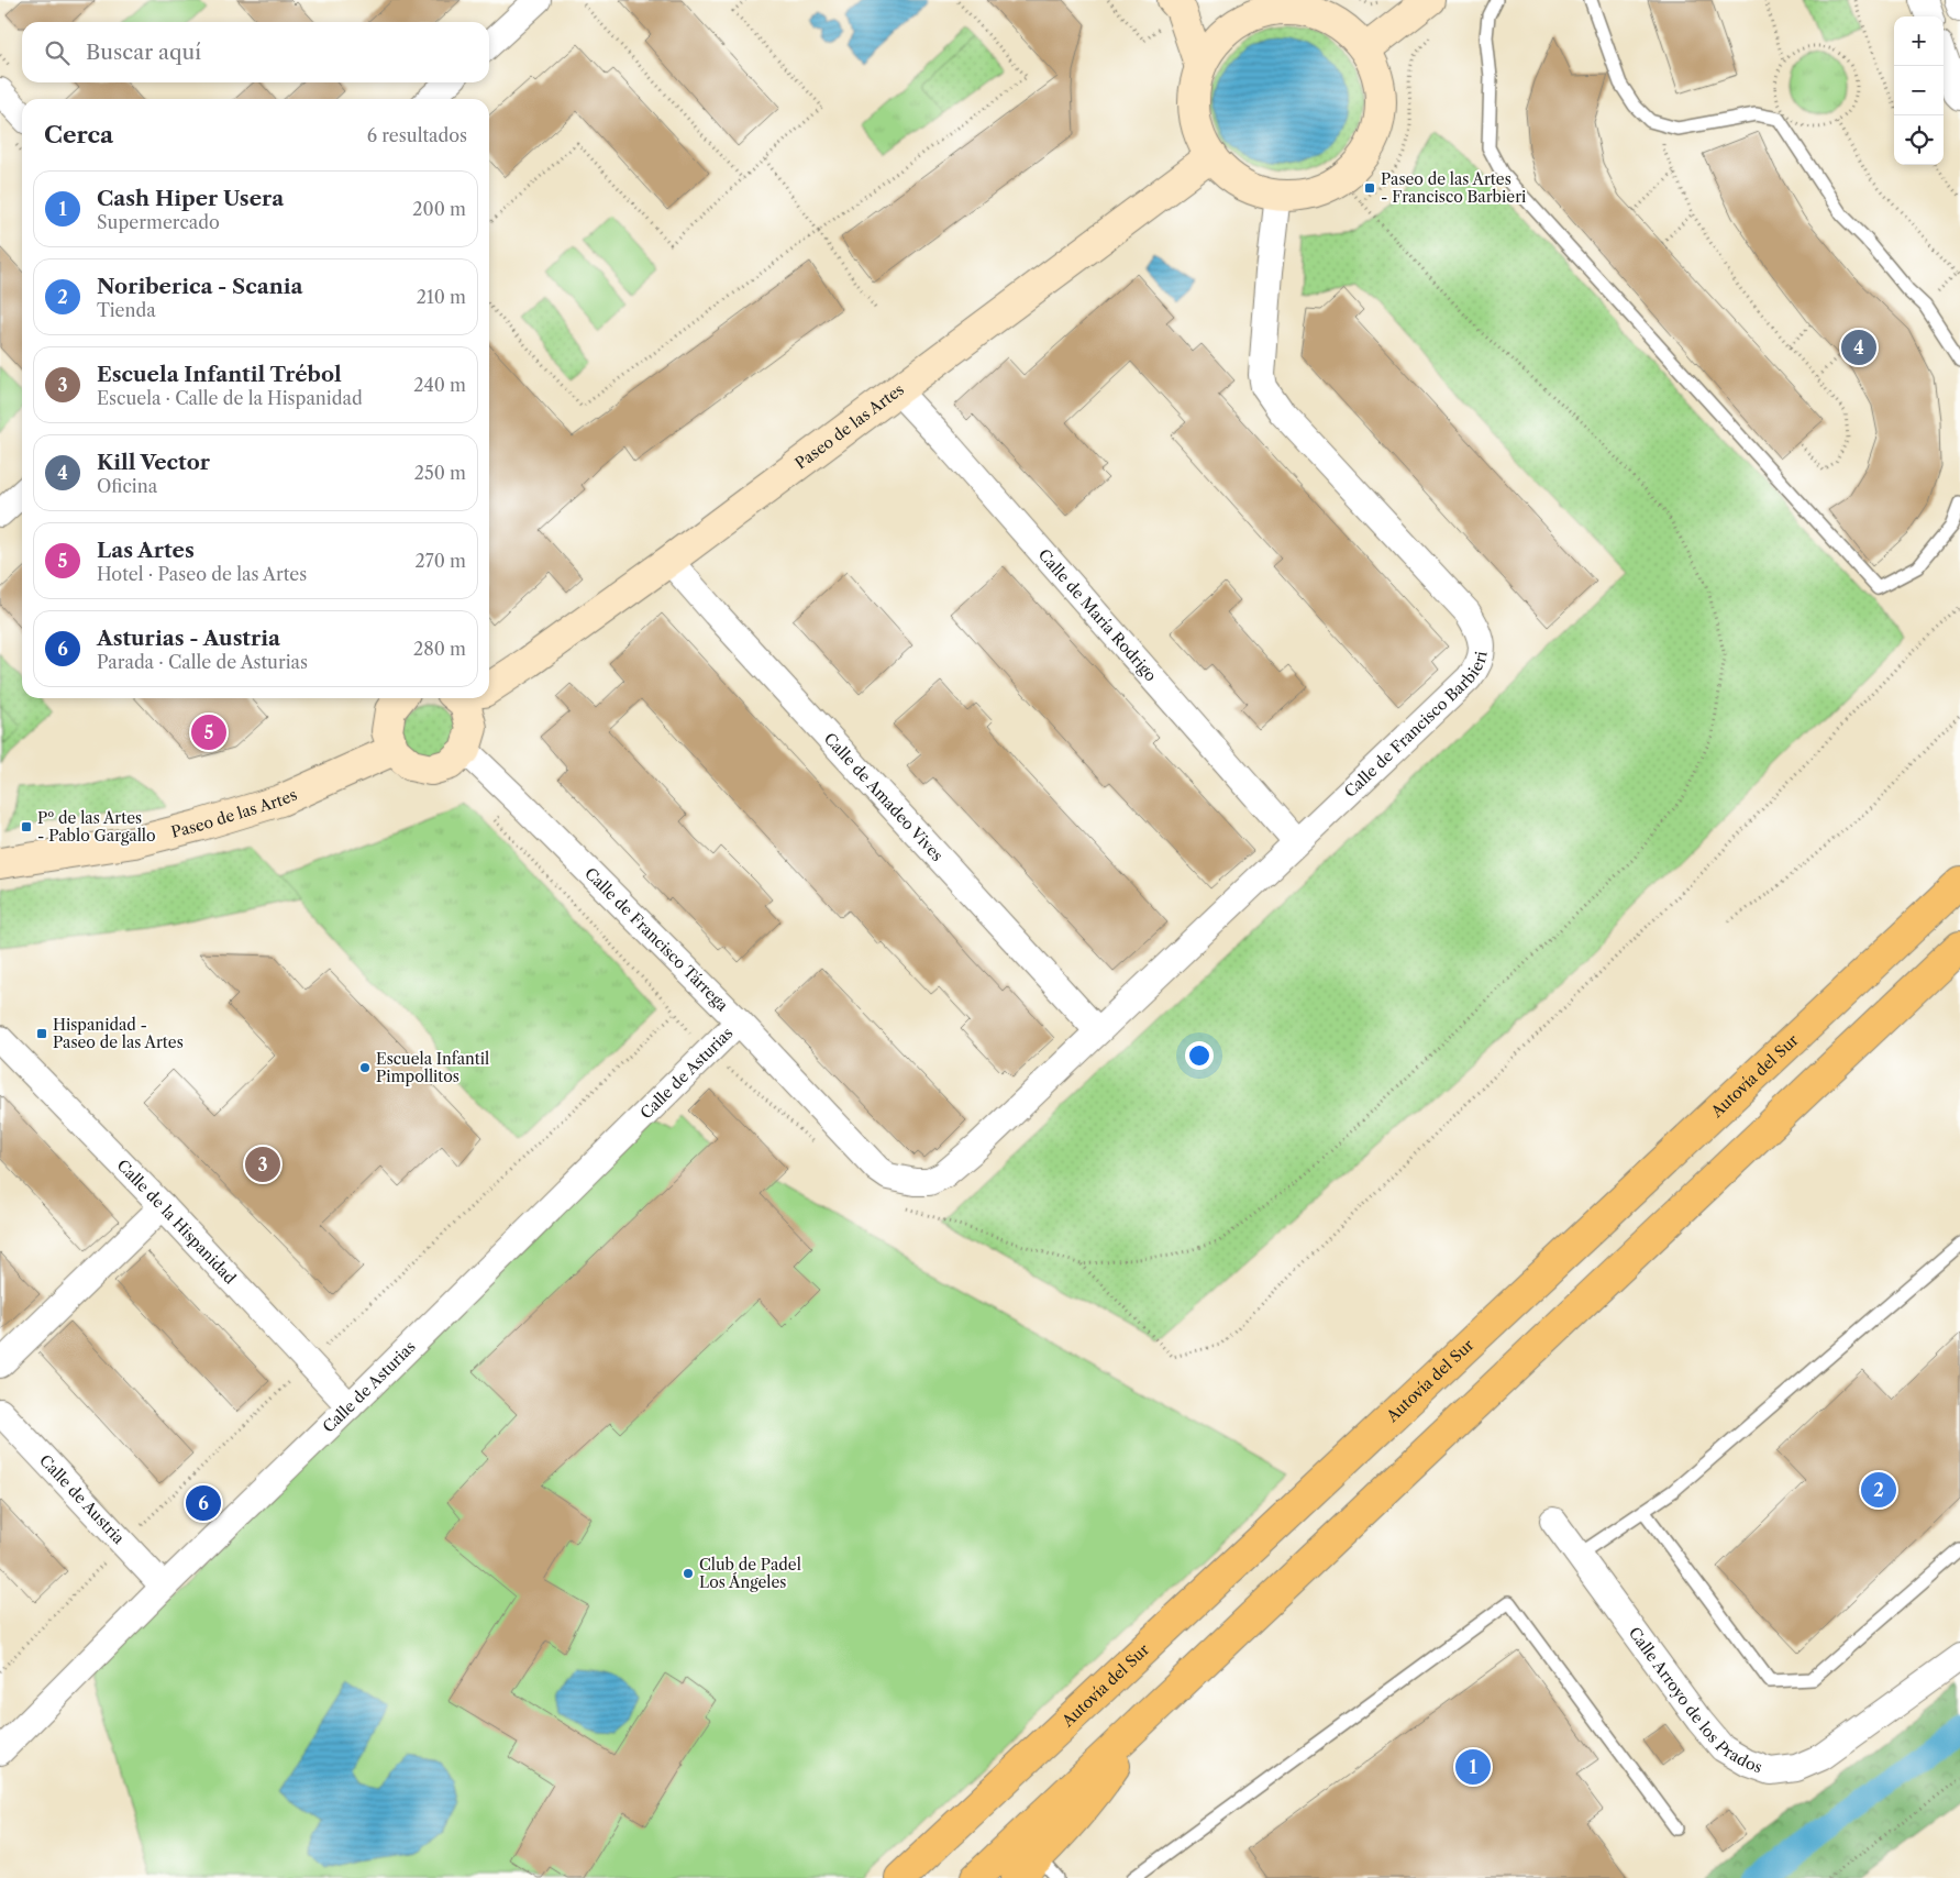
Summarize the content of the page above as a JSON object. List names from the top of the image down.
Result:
{
  "streets": {
    "highway": ["Autovía del Sur"],
    "main road": ["Paseo de las Artes"],
    "street": [
      "Calle de María Rodrigo",
      "Calle de Francisco Barbieri",
      "Calle de Amadeo Vives",
      "Calle de Francisco Tárrega",
      "Calle de Asturias",
      "Calle de la Hispanidad",
      "Calle de Austria",
      "Calle Arroyo de los Prados"
    ]
  },
  "crossings": [
    ["Paseo de las Artes", "Calle de María Rodrigo"],
    ["Paseo de las Artes", "Calle de Francisco Barbieri"],
    ["Paseo de las Artes", "Calle de Amadeo Vives"],
    ["Calle de María Rodrigo", "Calle de Francisco Barbieri"],
    ["Calle de Francisco Barbieri", "Calle de Amadeo Vives"],
    ["Calle de Francisco Barbieri", "Calle de Francisco Tárrega"],
    ["Calle de Amadeo Vives", "Calle de Francisco Tárrega"],
    ["Calle de Francisco Tárrega", "Calle de Asturias"],
    ["Calle de Asturias", "Calle de la Hispanidad"],
    ["Calle de Asturias", "Calle de Austria"]
  ],
  "places": {
    "transit": ["Paseo de las Artes - Francisco Barbieri", "Pº de las Artes - Pablo Gargallo", "Hispanidad - Paseo de las Artes"],
    "other": ["Escuela Infantil Pimpollitos", "Club de Padel Los Ángeles"]
  },
  "page": {
    "map_buttons": ["+", "−"],
    "search": "Buscar aquí",
    "heading": ["Cerca", "6 resultados"],
    "list": [
      {
        "mark": "1",
        "name": "Cash Hiper Usera",
        "note": "Supermercado",
        "value": "200 m"
      },
      {
        "mark": "2",
        "name": "Noriberica - Scania",
        "note": "Tienda",
        "value": "210 m"
      },
      {
        "mark": "3",
        "name": "Escuela Infantil Trébol",
        "note": "Escuela · Calle de la Hispanidad",
        "value": "240 m"
      },
      {
        "mark": "4",
        "name": "Kill Vector",
        "note": "Oficina",
        "value": "250 m"
      },
      {
        "mark": "5",
        "name": "Las Artes",
        "note": "Hotel · Paseo de las Artes",
        "value": "270 m"
      },
      {
        "mark": "6",
        "name": "Asturias - Austria",
        "note": "Parada · Calle de Asturias",
        "value": "280 m"
      }
    ],
    "pins": [
      "4",
      "5",
      "3",
      "2",
      "6",
      "1"
    ]
  }
}
